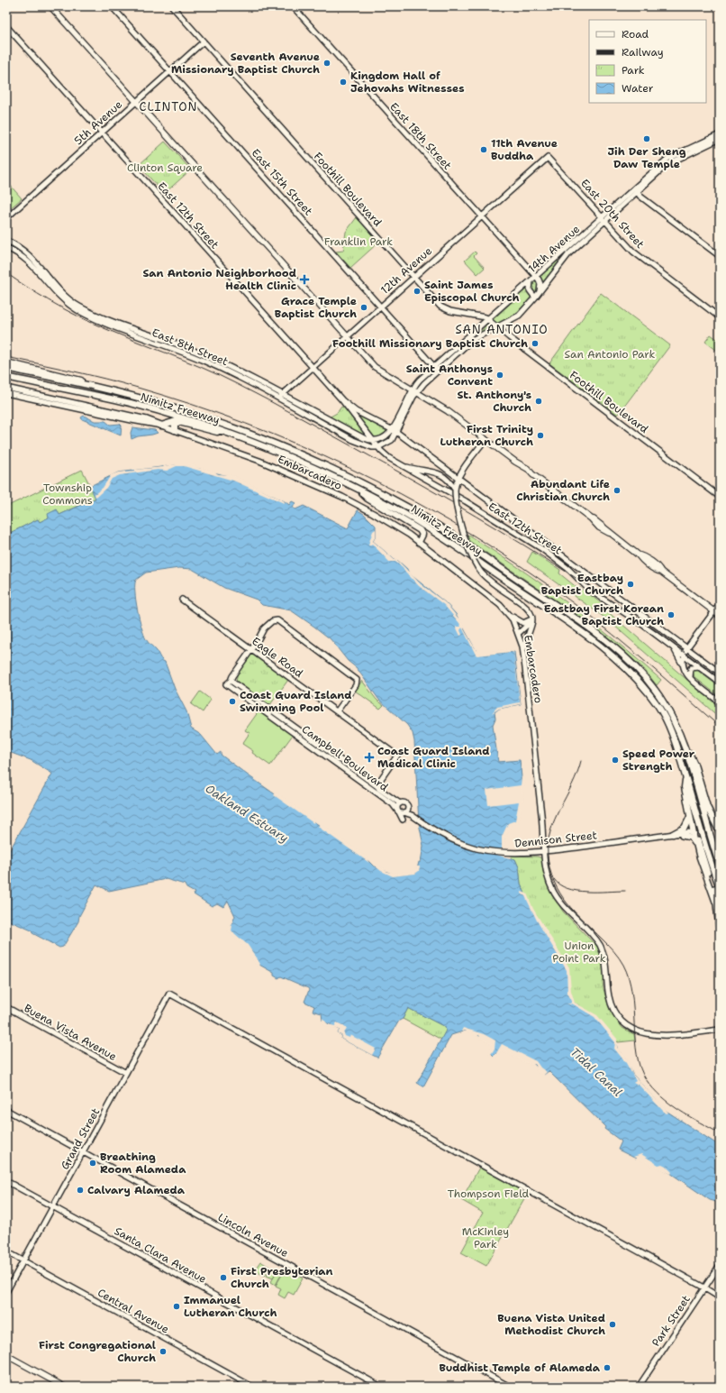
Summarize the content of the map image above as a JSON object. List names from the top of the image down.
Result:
{
  "streets": {
    "highway": ["Nimitz Freeway"],
    "main road": [
      "5th Avenue",
      "East 18th Street",
      "East 15th Street",
      "Foothill Boulevard",
      "East 20th Street",
      "East 12th Street",
      "14th Avenue",
      "12th Avenue",
      "East 8th Street",
      "Embarcadero",
      "Eagle Road",
      "Campbell Boulevard",
      "Dennison Street",
      "Buena Vista Avenue",
      "Grand Street",
      "Lincoln Avenue",
      "Santa Clara Avenue",
      "Central Avenue",
      "Park Street"
    ]
  },
  "crossings": [
    ["5th Avenue", "East 15th Street"],
    ["5th Avenue", "Foothill Boulevard"],
    ["5th Avenue", "East 12th Street"],
    ["East 18th Street", "14th Avenue"],
    ["East 18th Street", "12th Avenue"],
    ["East 15th Street", "14th Avenue"],
    ["East 15th Street", "12th Avenue"],
    ["Foothill Boulevard", "14th Avenue"],
    ["Foothill Boulevard", "12th Avenue"],
    ["East 20th Street", "14th Avenue"],
    ["East 20th Street", "12th Avenue"],
    ["East 12th Street", "14th Avenue"],
    ["East 12th Street", "12th Avenue"],
    ["East 12th Street", "East 8th Street"],
    ["14th Avenue", "East 8th Street"],
    ["12th Avenue", "East 8th Street"],
    ["Embarcadero", "Dennison Street"],
    ["Eagle Road", "Campbell Boulevard"],
    ["Campbell Boulevard", "Dennison Street"],
    ["Buena Vista Avenue", "Grand Street"],
    ["Grand Street", "Lincoln Avenue"],
    ["Grand Street", "Santa Clara Avenue"],
    ["Grand Street", "Central Avenue"],
    ["Grand Street", "Park Street"]
  ],
  "districts": ["CLINTON", "SAN ANTONIO"],
  "water": ["Oakland Estuary", "Tidal Canal"],
  "parks": [
    "Clinton Square",
    "Franklin Park",
    "San Antonio Park",
    "Township Commons",
    "Union Point Park",
    "Thompson Field",
    "McKinley Park"
  ],
  "places": {
    "other": [
      "Seventh Avenue Missionary Baptist Church",
      "Kingdom Hall of Jehovahs Witnesses",
      "Jih Der Sheng Daw Temple",
      "11th Avenue Buddha",
      "Saint James Episcopal Church",
      "Grace Temple Baptist Church",
      "Foothill Missionary Baptist Church",
      "Saint Anthonys Convent",
      "St. Anthony's Church",
      "First Trinity Lutheran Church",
      "Abundant Life Christian Church",
      "Eastbay Baptist Church",
      "Eastbay First Korean Baptist Church",
      "Coast Guard Island Swimming Pool",
      "Speed Power Strength",
      "Breathing Room Alameda",
      "Calvary Alameda",
      "First Presbyterian Church",
      "Immanuel Lutheran Church",
      "Buena Vista United Methodist Church",
      "First Congregational Church",
      "Buddhist Temple of Alameda"
    ],
    "health": ["San Antonio Neighborhood Health Clinic", "Coast Guard Island Medical Clinic"]
  },
  "legend": [
    "Road",
    "Railway",
    "Park",
    "Water"
  ]
}
